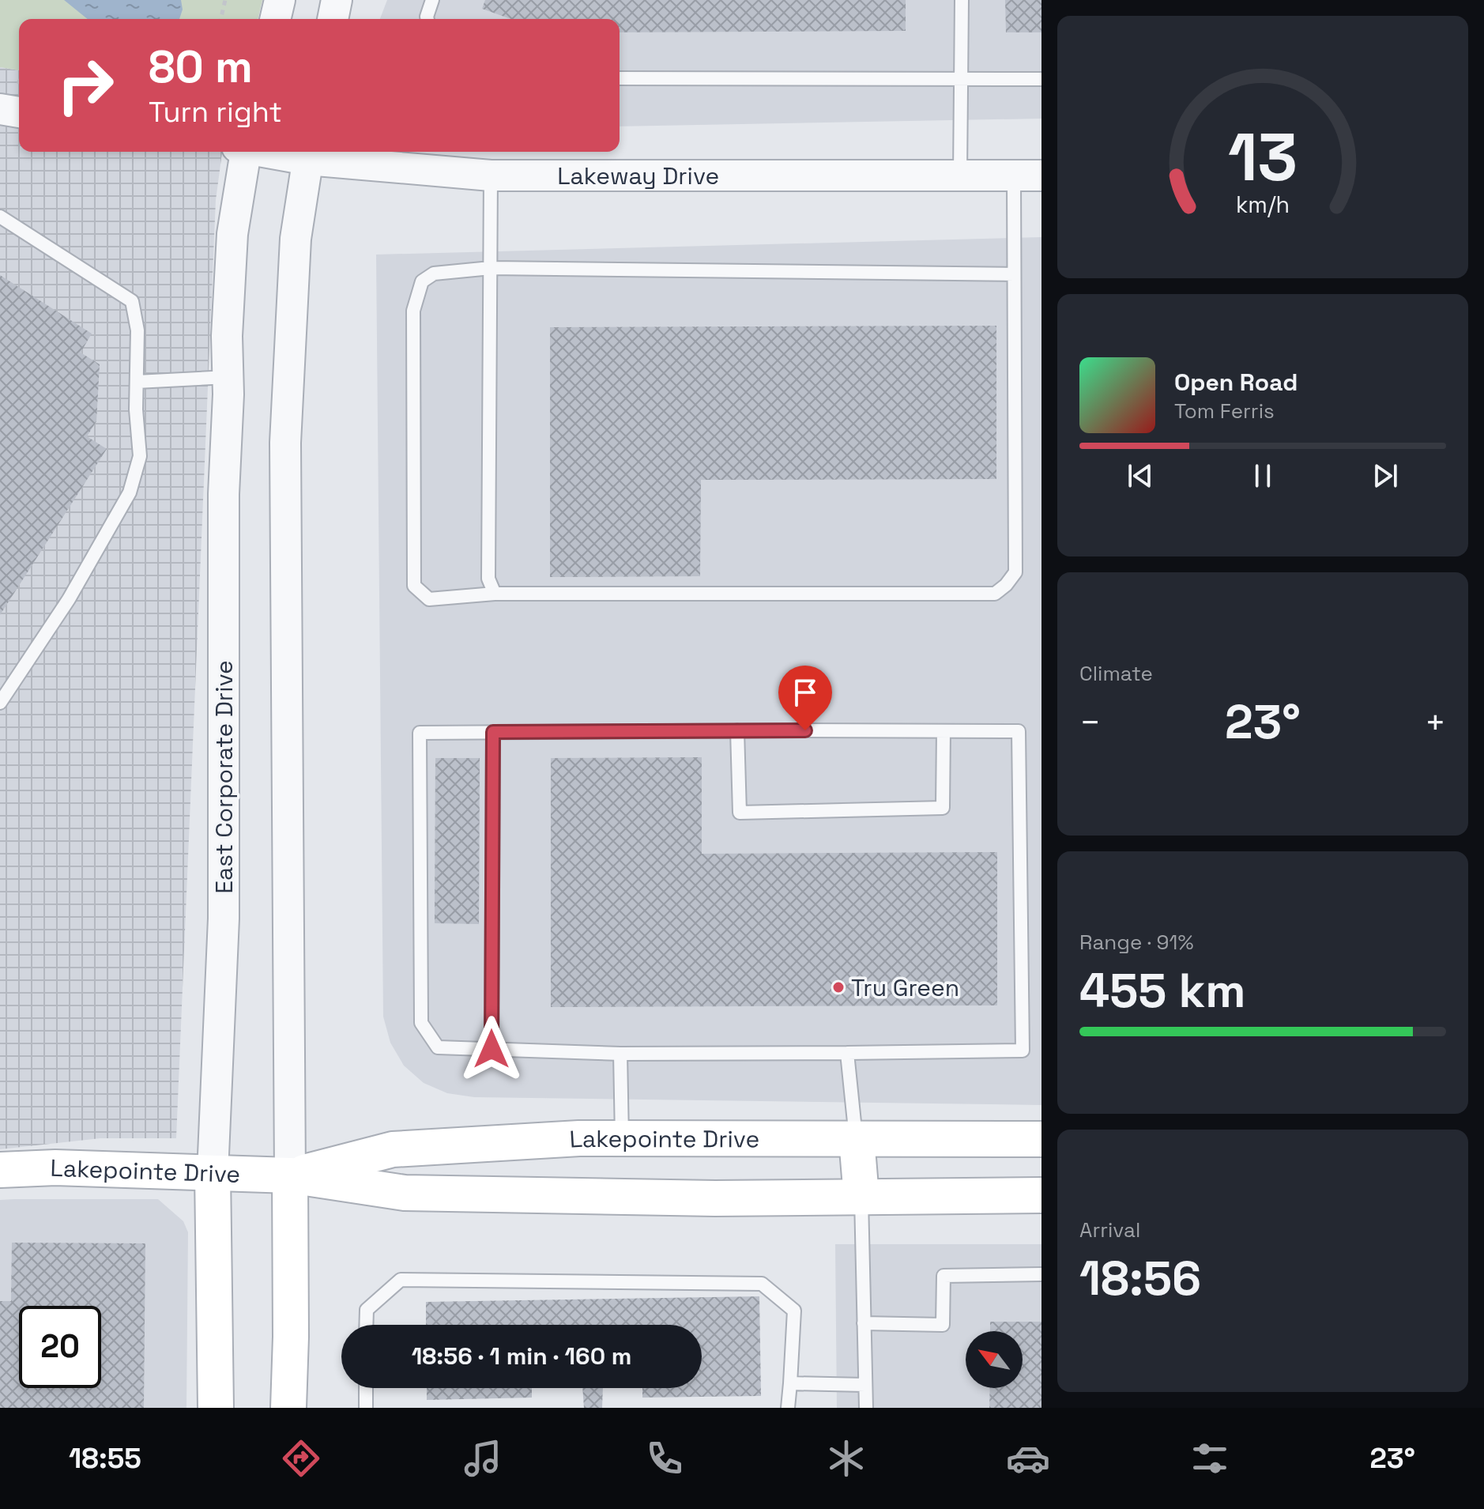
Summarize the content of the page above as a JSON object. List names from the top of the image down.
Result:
{
  "streets": {
    "main road": ["East Corporate Drive", "Lakepointe Drive"],
    "street": ["Lakeway Drive"]
  },
  "crossings": [
    ["East Corporate Drive", "Lakepointe Drive"]
  ],
  "places": ["Tru Green"],
  "north": "top left",
  "page": {
    "turn": ["80 m", "Turn right"],
    "song": ["Open Road", "Tom Ferris"],
    "tile": [
      "Climate",
      ["Range · 91%", "455 km"],
      ["Arrival", "18:56"]
    ],
    "heat": ["−", "23°", "+"],
    "limit": "20",
    "trip": "18:56 · 1 min · 160 m",
    "tabs": ["18:55", "23°"],
    "gauge": ["13", "km/h"]
  }
}
